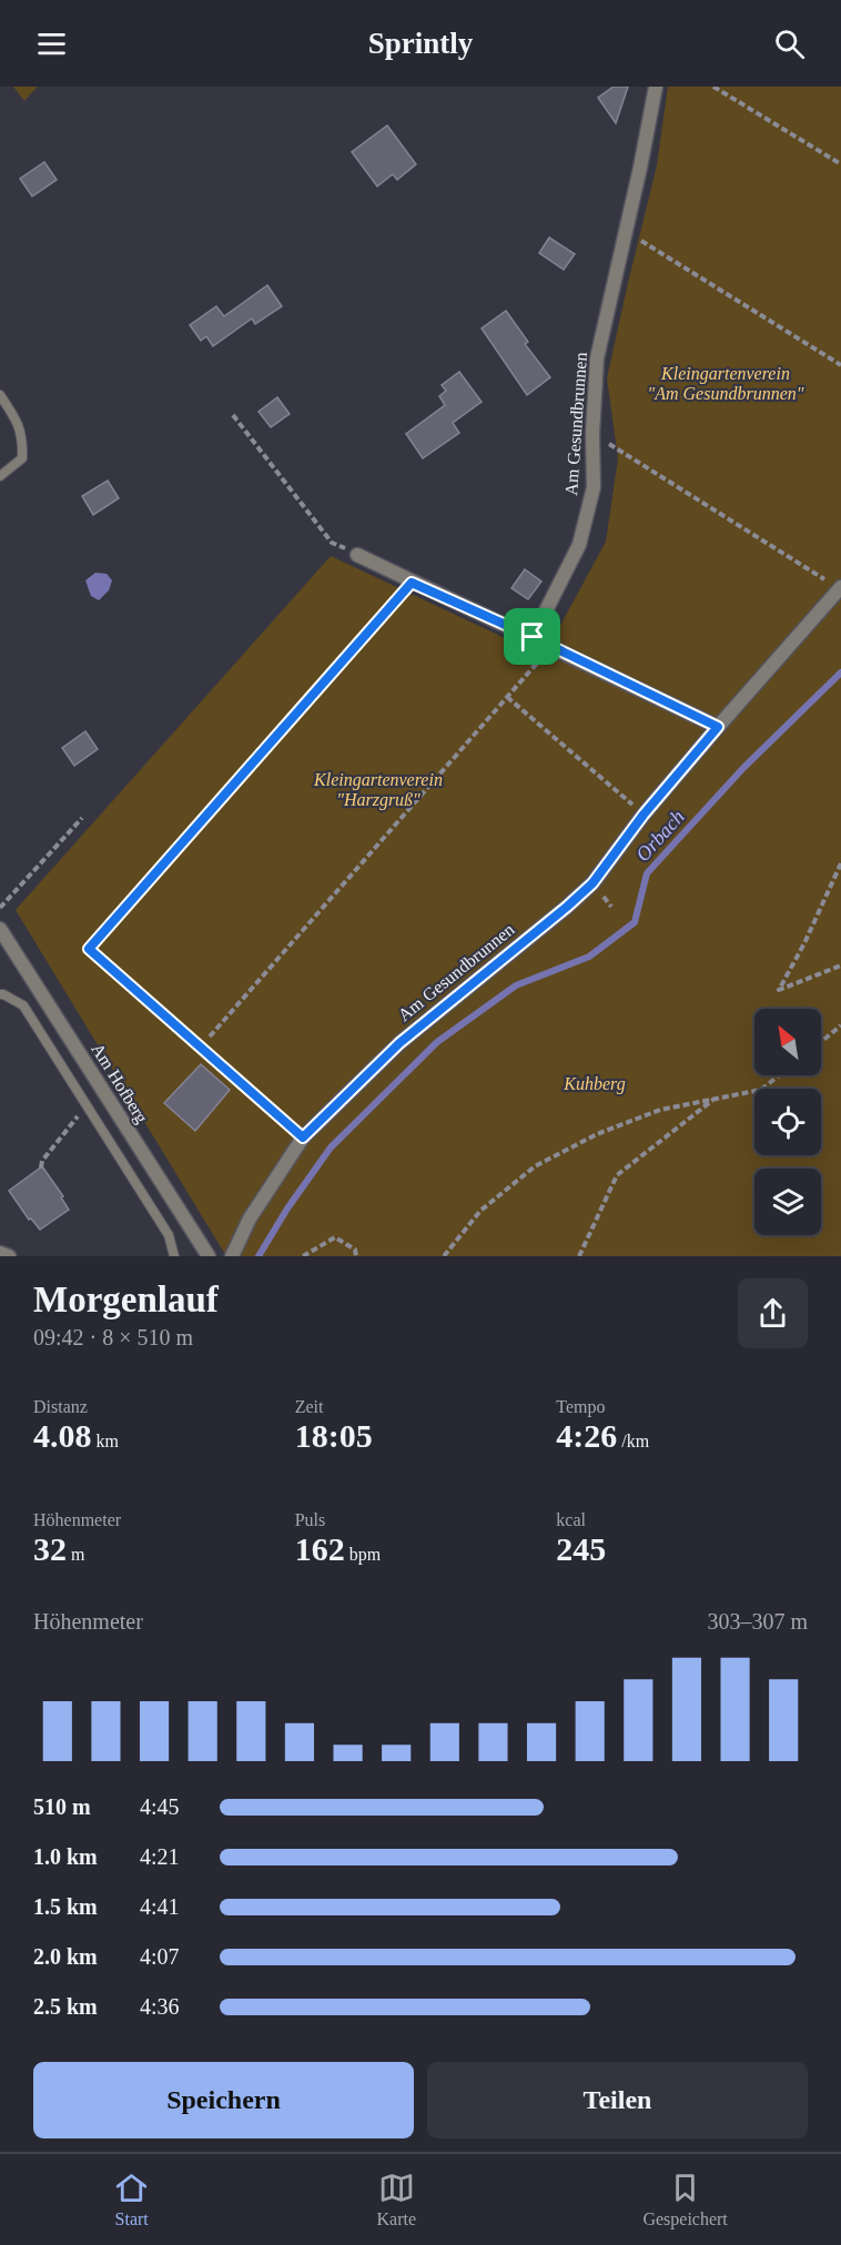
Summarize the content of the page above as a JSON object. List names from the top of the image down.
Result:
{
  "streets": {
    "street": ["Am Gesundbrunnen", "Am Hofberg"]
  },
  "water": ["Orbach"],
  "parks": ["Kleingartenverein \"Am Gesundbrunnen\"", "Kleingartenverein \"Harzgruß\"", "Kuhberg"],
  "north": "top left",
  "page": {
    "header": "Sprintly",
    "heading": ["Morgenlauf", "09:42 · 8 × 510 m"],
    "stats": [
      ["Distanz", "4.08 km"],
      ["Zeit", "18:05"],
      ["Tempo", "4:26 /km"],
      ["Höhenmeter", "32 m"],
      ["Puls", "162 bpm"],
      ["kcal", "245"]
    ],
    "chart": ["Höhenmeter", "303–307 m"],
    "list": [
      {
        "name": "510 m",
        "note": "4:45"
      },
      {
        "name": "1.0 km",
        "note": "4:21"
      },
      {
        "name": "1.5 km",
        "note": "4:41"
      },
      {
        "name": "2.0 km",
        "note": "4:07"
      },
      {
        "name": "2.5 km",
        "note": "4:36"
      }
    ],
    "buttons": ["Speichern", "Teilen"],
    "tabs": ["Start", "Karte", "Gespeichert"]
  }
}
